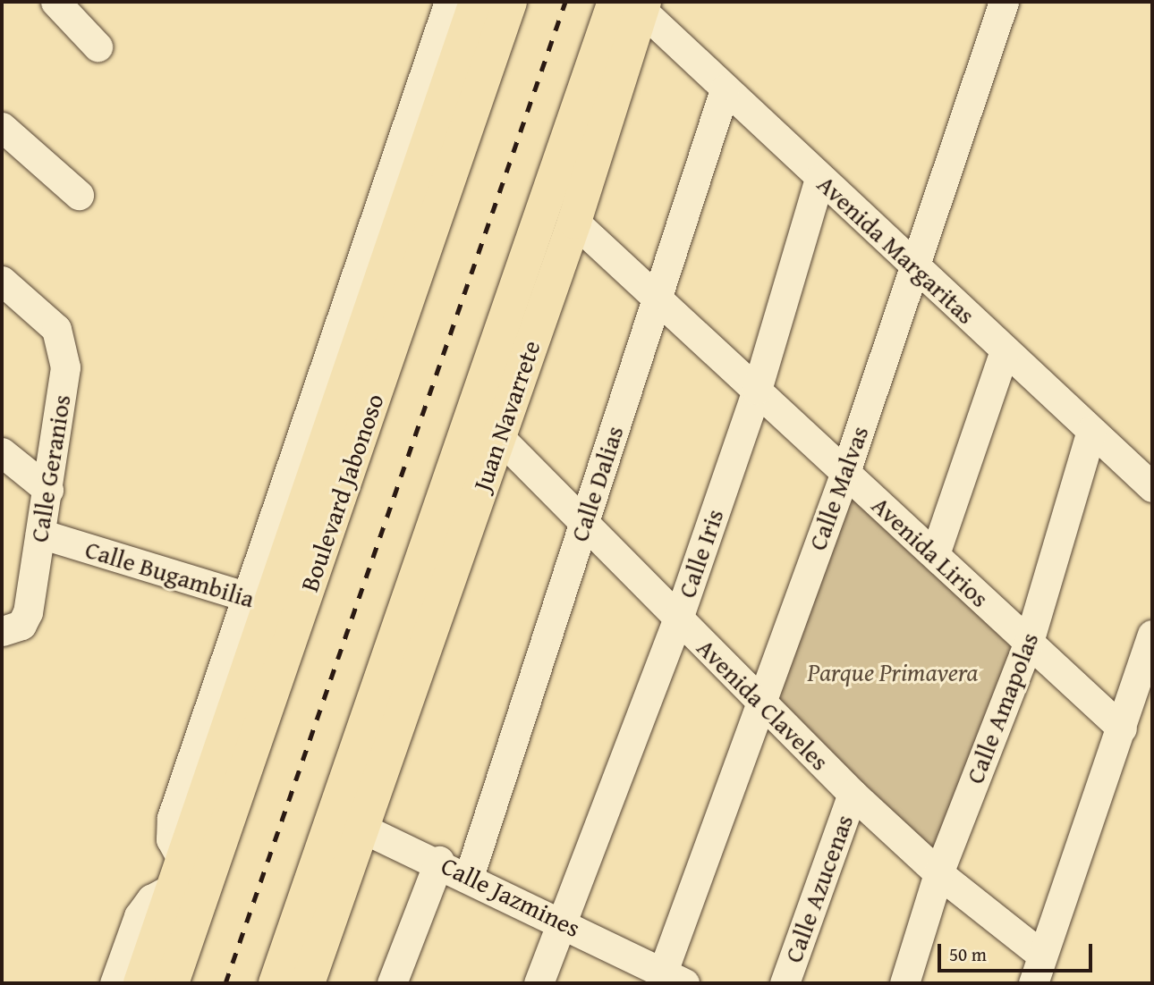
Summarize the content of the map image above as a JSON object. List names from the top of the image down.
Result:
{
  "streets": {
    "main road": ["Juan Navarrete", "Boulevard Jabonoso"],
    "street": [
      "Avenida Margaritas",
      "Calle Geranios",
      "Calle Dalias",
      "Calle Malvas",
      "Avenida Lirios",
      "Calle Iris",
      "Calle Bugambilia",
      "Avenida Claveles",
      "Calle Amapolas",
      "Calle Azucenas",
      "Calle Jazmines"
    ]
  },
  "crossings": [
    ["Avenida Margaritas", "Juan Navarrete"],
    ["Avenida Margaritas", "Calle Dalias"],
    ["Avenida Margaritas", "Calle Malvas"],
    ["Avenida Margaritas", "Calle Iris"],
    ["Avenida Margaritas", "Calle Amapolas"],
    ["Juan Navarrete", "Avenida Lirios"],
    ["Juan Navarrete", "Avenida Claveles"],
    ["Juan Navarrete", "Calle Jazmines"],
    ["Calle Geranios", "Calle Bugambilia"],
    ["Calle Dalias", "Avenida Lirios"],
    ["Calle Dalias", "Avenida Claveles"],
    ["Calle Dalias", "Calle Jazmines"],
    ["Calle Malvas", "Avenida Lirios"],
    ["Calle Malvas", "Avenida Claveles"],
    ["Calle Malvas", "Calle Jazmines"],
    ["Boulevard Jabonoso", "Calle Bugambilia"],
    ["Avenida Lirios", "Calle Iris"],
    ["Avenida Lirios", "Calle Amapolas"],
    ["Calle Iris", "Avenida Claveles"],
    ["Calle Iris", "Calle Jazmines"],
    ["Avenida Claveles", "Calle Amapolas"],
    ["Avenida Claveles", "Calle Azucenas"]
  ],
  "parks": ["Parque Primavera"],
  "scale_bar": "50 m"
}
